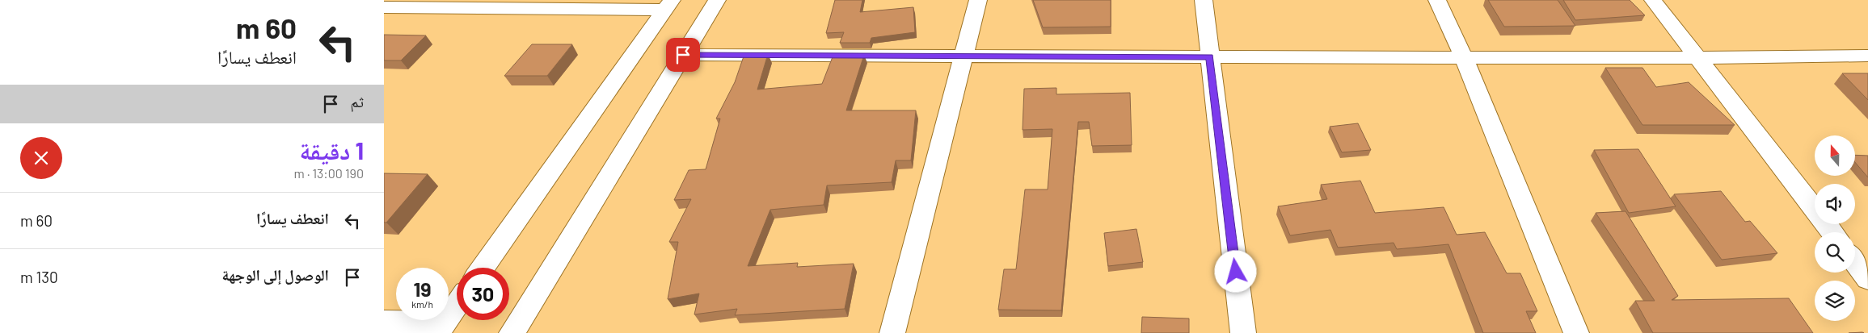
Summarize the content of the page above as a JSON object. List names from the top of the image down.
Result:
{
  "north": "top",
  "page": {
    "turn": ["60 m", "انعطف يسارًا"],
    "then": "ثم",
    "heading": ["1 دقيقة", "190 m · 13:00"],
    "list": [
      {
        "name": "انعطف يسارًا",
        "value": "60 m"
      },
      {
        "name": "الوصول إلى الوجهة",
        "value": "130 m"
      }
    ],
    "speed": "19 km/h",
    "limit": "30"
  }
}
